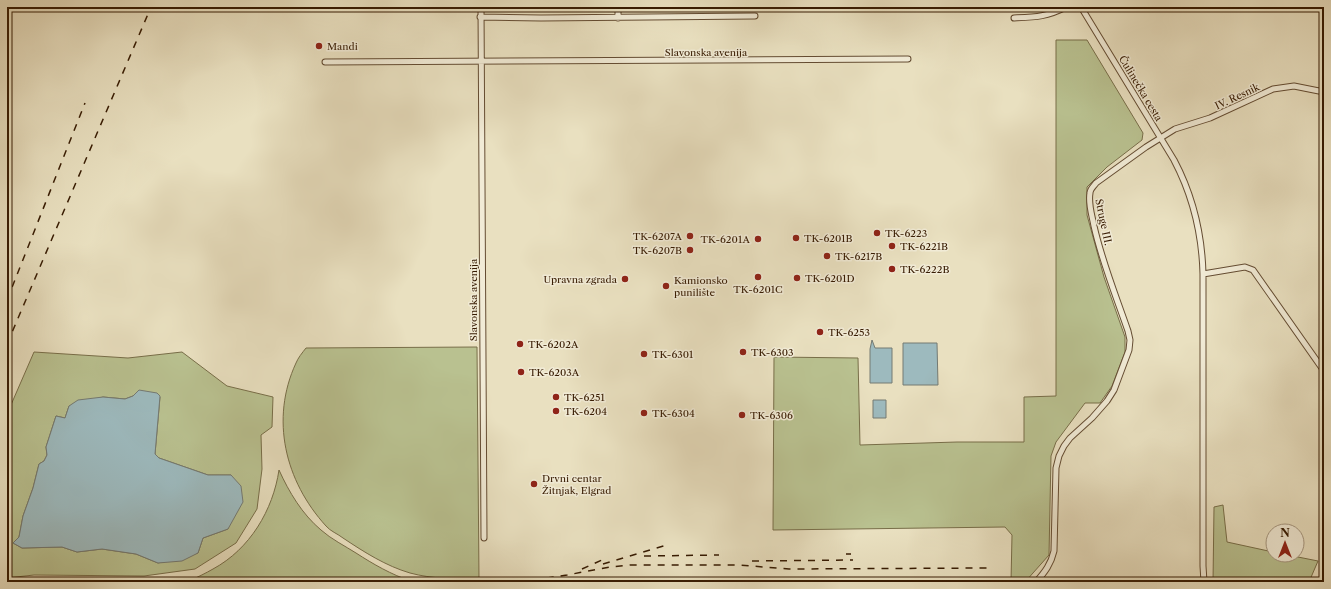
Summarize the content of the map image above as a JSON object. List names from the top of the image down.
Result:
{
  "streets": {
    "street": [
      "Slavonska avenija",
      "Čulinečka cesta",
      "IV. Resnik",
      "Struge III."
    ]
  },
  "crossings": [
    ["Čulinečka cesta", "IV. Resnik"],
    ["Čulinečka cesta", "Struge III."],
    ["IV. Resnik", "Struge III."]
  ],
  "places": [
    "Mandi",
    "TK-6223",
    "TK-6207A",
    "TK-6201B",
    "TK-6201A",
    "TK-6221B",
    "TK-6207B",
    "TK-6217B",
    "TK-6222B",
    "TK-6201C",
    "TK-6201D",
    "Upravna zgrada",
    "Kamionsko punilište",
    "TK-6253",
    "TK-6202A",
    "TK-6303",
    "TK-6301",
    "TK-6203A",
    "TK-6251",
    "TK-6204",
    "TK-6304",
    "TK-6306",
    "Drvni centar Žitnjak, Elgrad"
  ],
  "north": "top"
}
